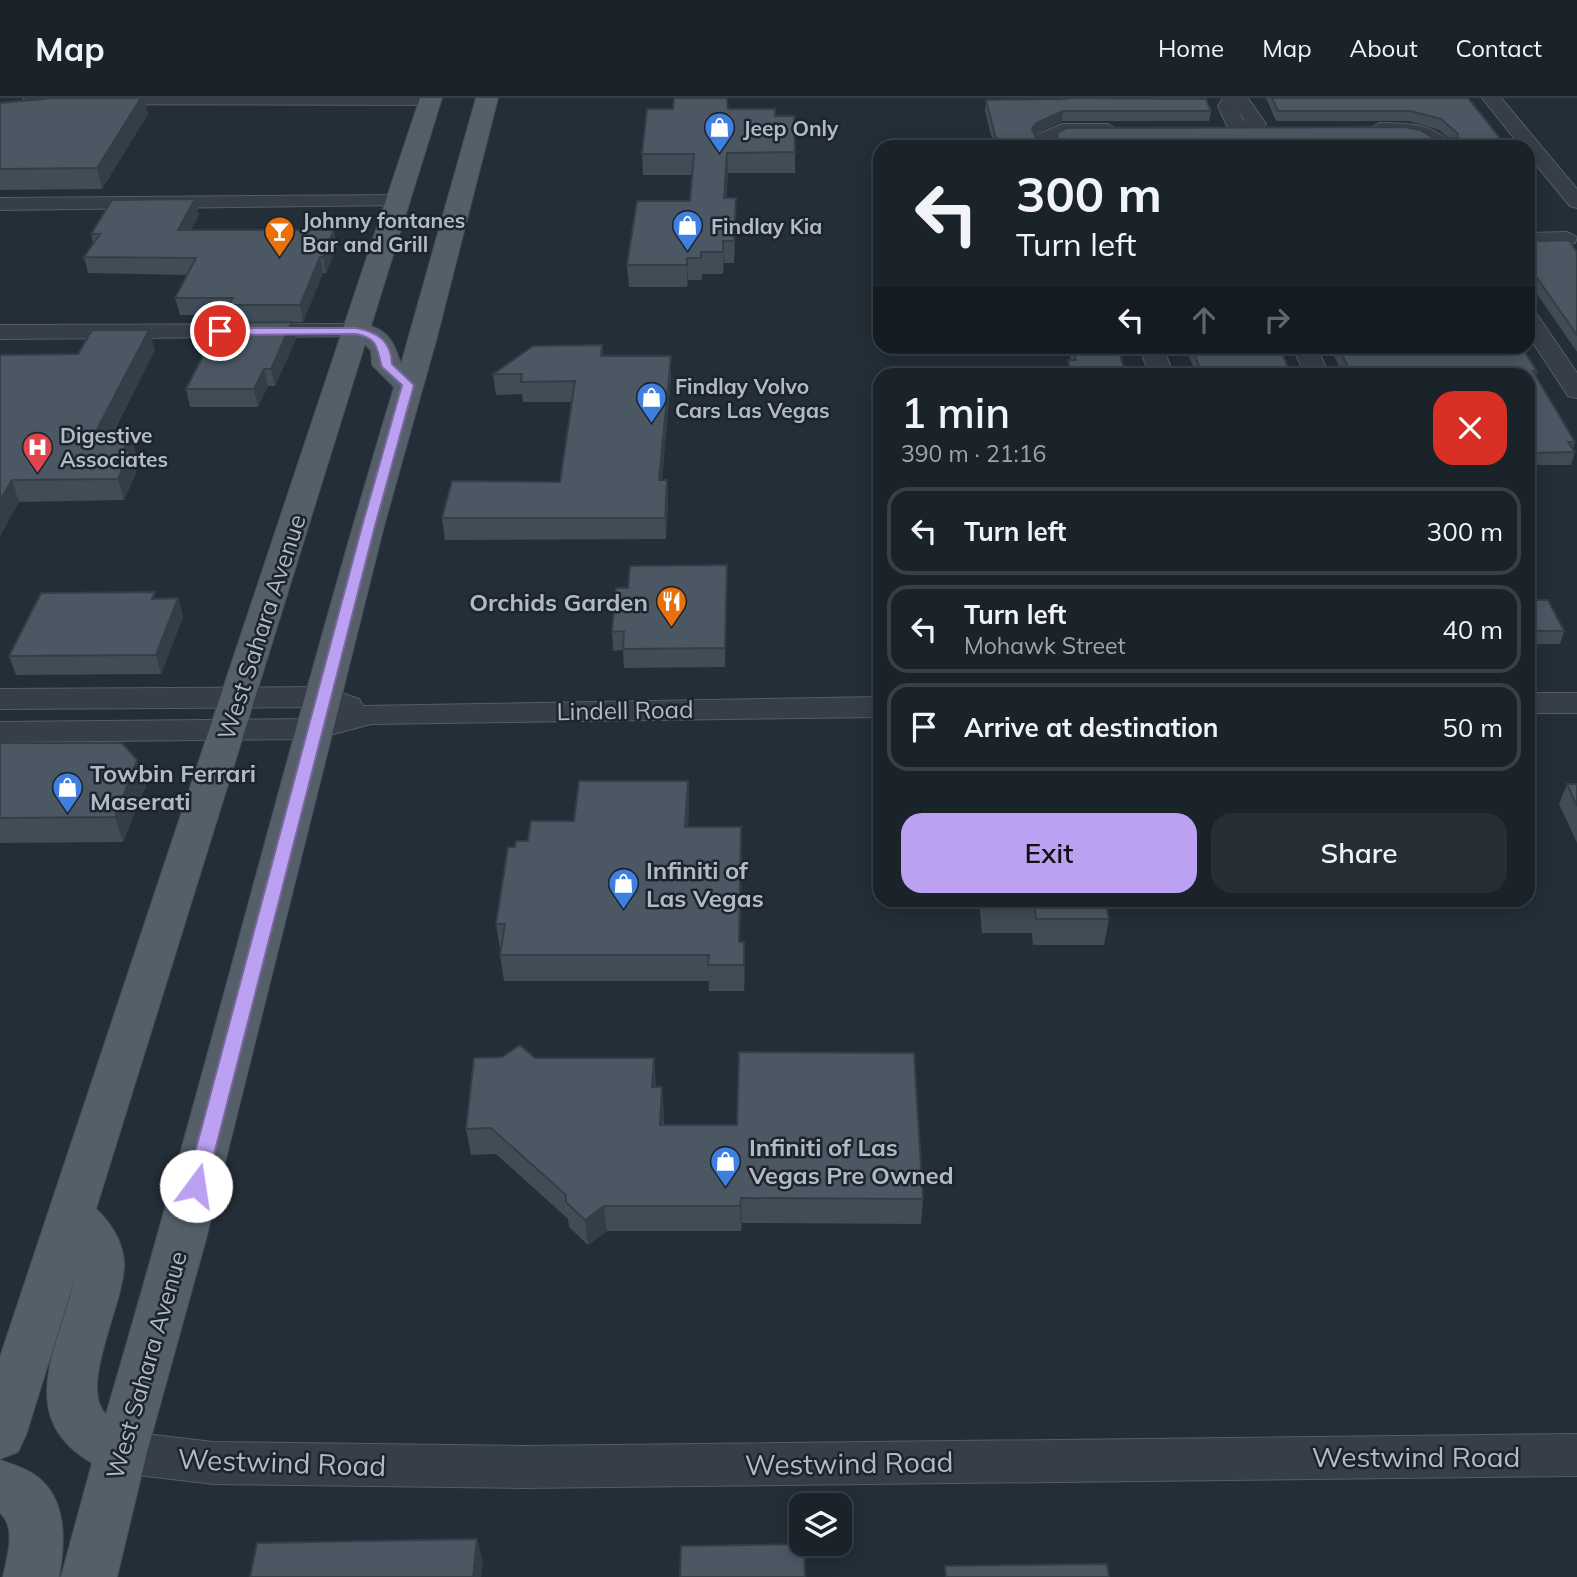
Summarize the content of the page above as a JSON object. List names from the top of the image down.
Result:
{
  "streets": {
    "main road": ["West Sahara Avenue"],
    "street": ["Lindell Road", "Westwind Road"]
  },
  "crossings": [
    ["West Sahara Avenue", "Lindell Road"],
    ["West Sahara Avenue", "Westwind Road"]
  ],
  "places": {
    "shop": [
      "Jeep Only",
      "Findlay Kia",
      "Findlay Volvo Cars Las Vegas",
      "Towbin Ferrari Maserati",
      "Infiniti of Las Vegas",
      "Infiniti of Las Vegas Pre Owned"
    ],
    "bar": ["Johnny fontanes Bar and Grill"],
    "hospital": ["Digestive Associates"],
    "restaurant": ["Orchids Garden"]
  },
  "page": {
    "header": "Map",
    "nav": [
      "Home",
      "Map",
      "About",
      "Contact"
    ],
    "turn": ["300 m", "Turn left"],
    "heading": ["1 min", "390 m · 21:16"],
    "list": [
      {
        "name": "Turn left",
        "value": "300 m"
      },
      {
        "name": "Turn left",
        "note": "Mohawk Street",
        "value": "40 m"
      },
      {
        "name": "Arrive at destination",
        "value": "50 m"
      }
    ],
    "buttons": ["Exit", "Share"]
  }
}
